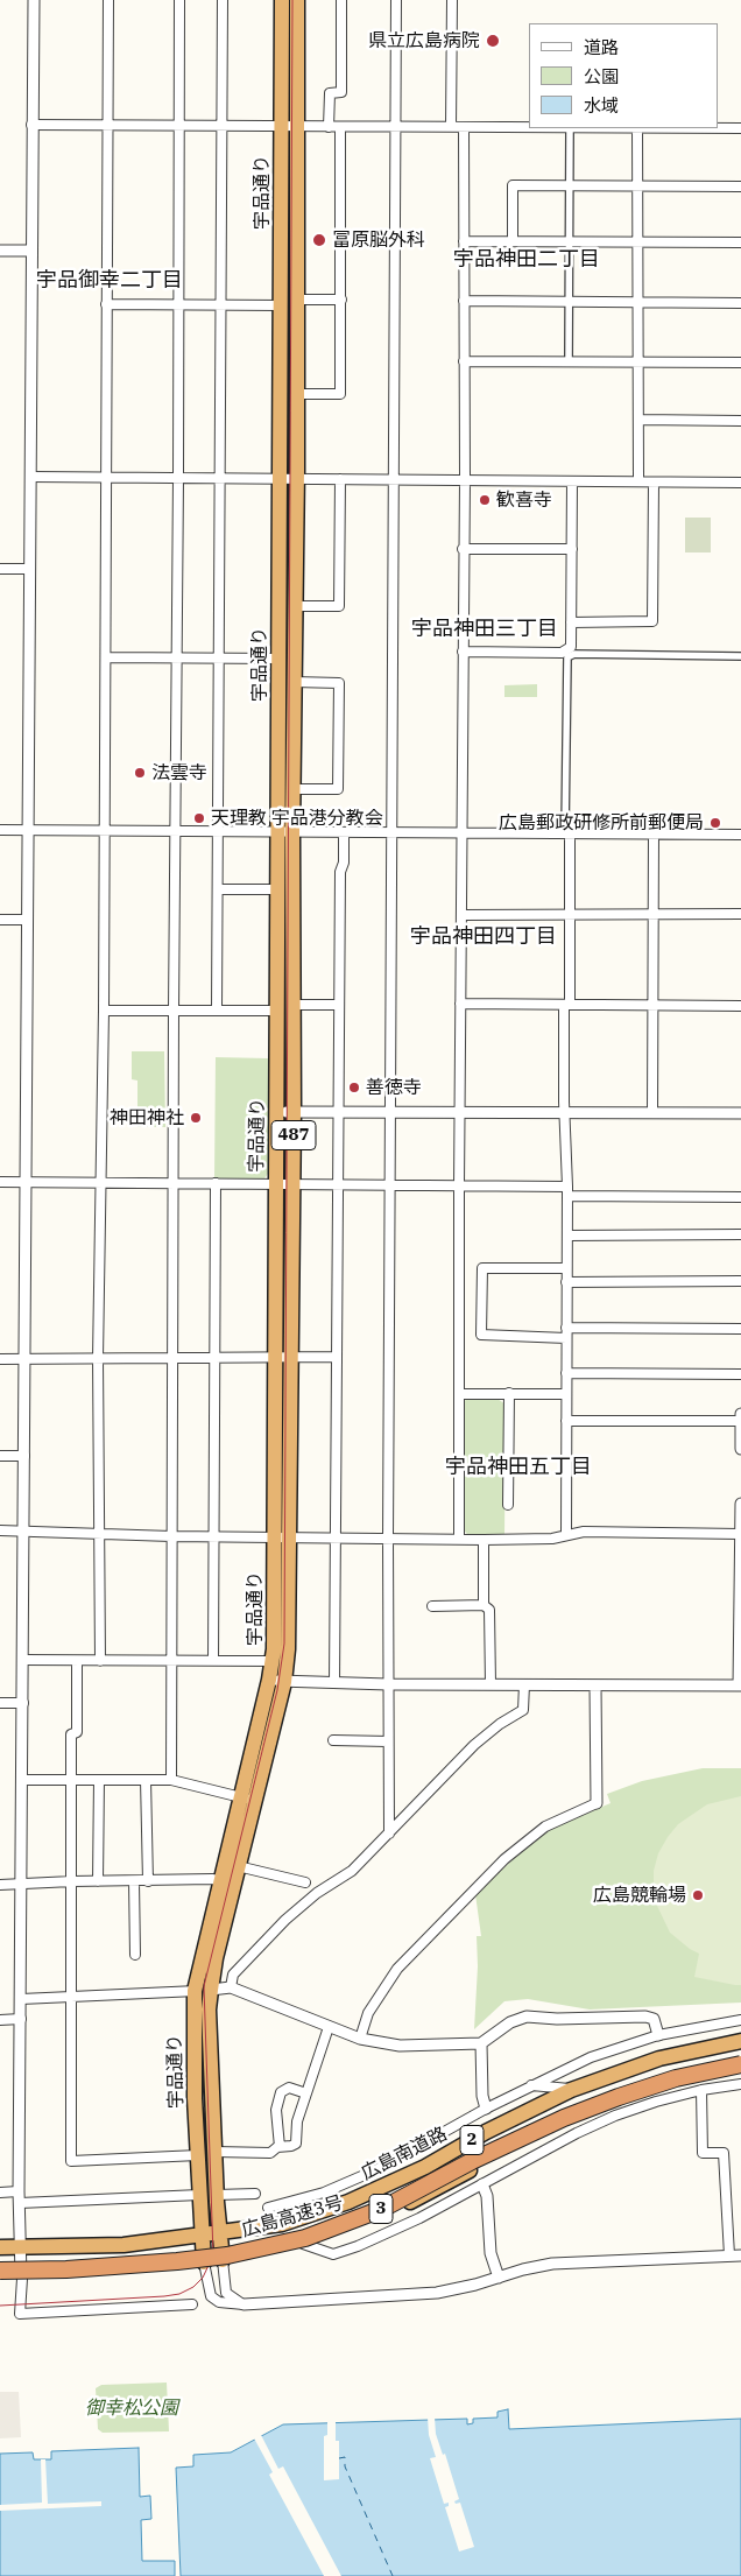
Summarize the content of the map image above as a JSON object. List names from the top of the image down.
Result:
{
  "streets": {
    "highway": [
      "宇品通り",
      "487",
      "2",
      "広島南道路",
      "3",
      "広島高速3号"
    ]
  },
  "crossings": [
    ["宇品通り", "2"],
    ["宇品通り", "広島南道路"]
  ],
  "districts": [
    "宇品神田二丁目",
    "宇品御幸二丁目",
    "宇品神田三丁目",
    "宇品神田四丁目",
    "宇品神田五丁目"
  ],
  "parks": ["御幸松公園"],
  "places": [
    "県立広島病院",
    "冨原脳外科",
    "歓喜寺",
    "法雲寺",
    "天理教 宇品港分教会",
    "広島郵政研修所前郵便局",
    "善徳寺",
    "神田神社",
    "広島競輪場"
  ],
  "legend": ["道路", "公園", "水域"]
}
